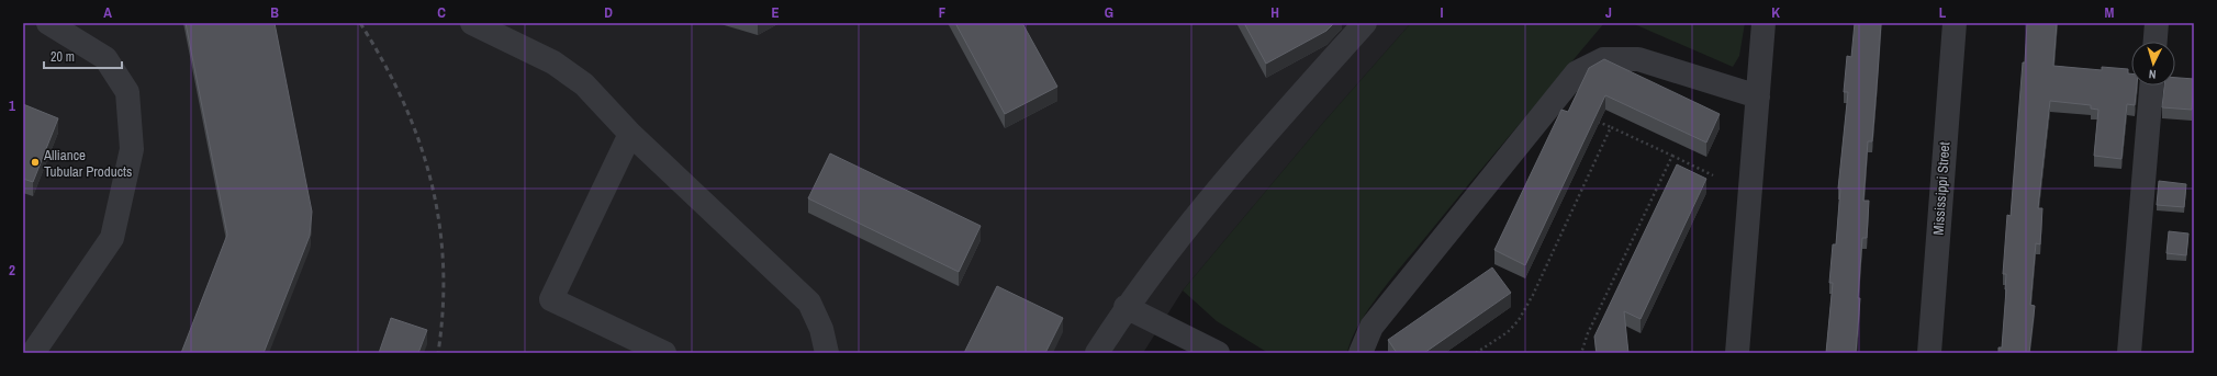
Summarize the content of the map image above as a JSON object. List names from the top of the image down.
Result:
{
  "streets": {
    "street": ["Mississippi Street"]
  },
  "places": ["Alliance Tubular Products"],
  "scale_bar": "20 m",
  "north": "bottom",
  "grid": {
    "columns": [
      "A",
      "B",
      "C",
      "D",
      "E",
      "F",
      "G",
      "H",
      "I",
      "J",
      "K",
      "L",
      "M"
    ],
    "rows": ["1", "2"]
  }
}
